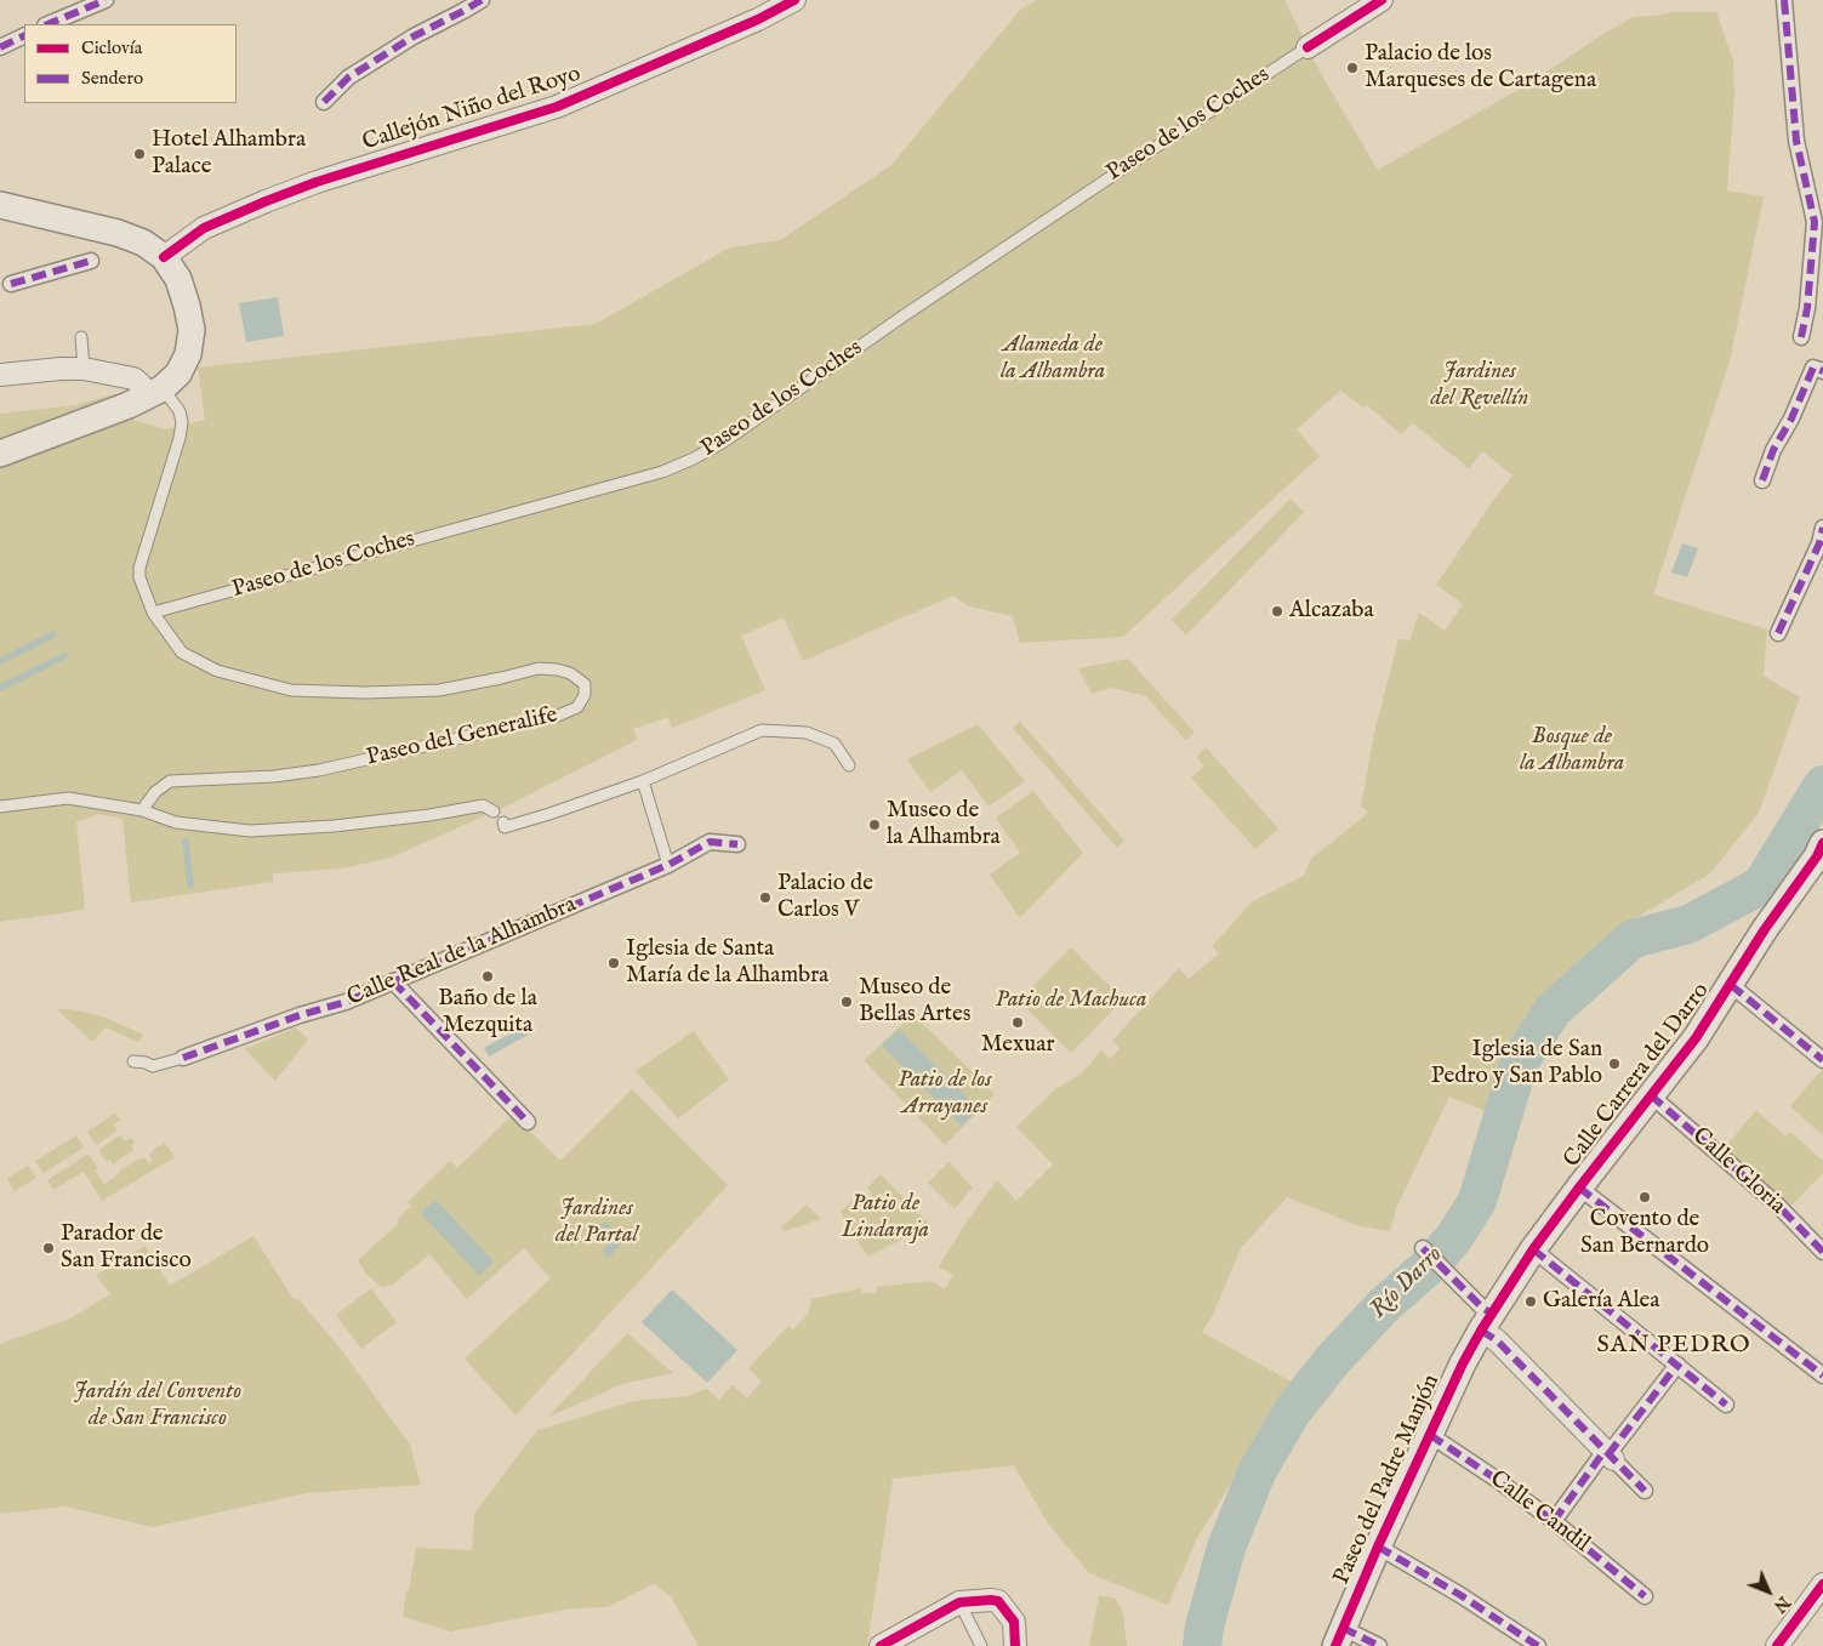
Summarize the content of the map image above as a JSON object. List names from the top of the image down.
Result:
{
  "streets": {
    "street": [
      "Callejón Niño del Royo",
      "Calle Real de la Alhambra",
      "Calle Carrera del Darro",
      "Calle Gloria",
      "Paseo del Padre Manjón",
      "Calle Candil"
    ],
    "lane": ["Paseo de los Coches", "Paseo del Generalife"]
  },
  "crossings": [
    ["Paseo de los Coches", "Paseo del Generalife"],
    ["Calle Carrera del Darro", "Calle Gloria"],
    ["Calle Carrera del Darro", "Paseo del Padre Manjón"],
    ["Paseo del Padre Manjón", "Calle Candil"]
  ],
  "districts": ["SAN PEDRO"],
  "water": ["Río Darro"],
  "parks": [
    "Alameda de la Alhambra",
    "Jardines del Revellín",
    "Bosque de la Alhambra",
    "Patio de Machuca",
    "Patio de los Arrayanes",
    "Patio de Lindaraja",
    "Jardines del Partal",
    "Jardín del Convento de San Francisco"
  ],
  "places": [
    "Palacio de los Marqueses de Cartagena",
    "Hotel Alhambra Palace",
    "Alcazaba",
    "Museo de la Alhambra",
    "Palacio de Carlos V",
    "Iglesia de Santa María de la Alhambra",
    "Baño de la Mezquita",
    "Museo de Bellas Artes",
    "Mexuar",
    "Iglesia de San Pedro y San Pablo",
    "Covento de San Bernardo",
    "Parador de San Francisco",
    "Galería Alea"
  ],
  "legend": ["Ciclovía", "Sendero"],
  "north": "bottom right"
}
